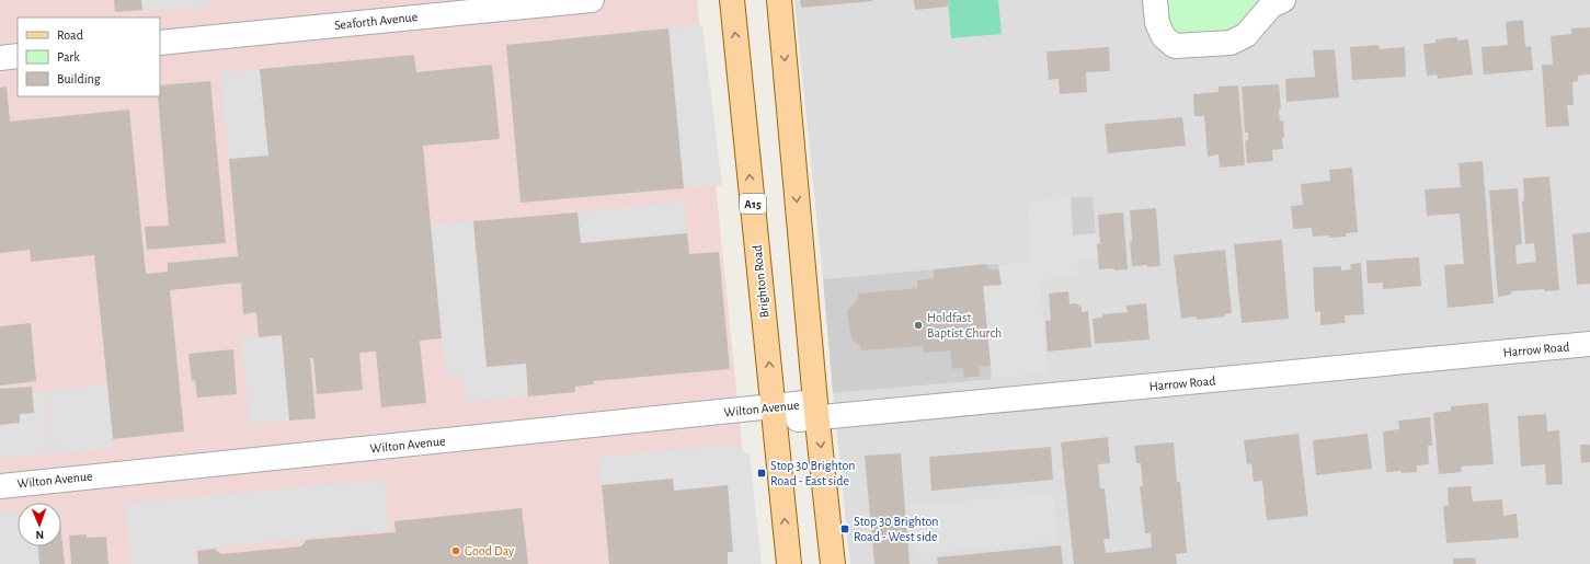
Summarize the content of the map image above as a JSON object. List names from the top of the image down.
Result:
{
  "streets": {
    "main road": ["A15", "Brighton Road"],
    "street": ["Seaforth Avenue", "Harrow Road", "Wilton Avenue"]
  },
  "crossings": [
    ["Brighton Road", "Harrow Road"],
    ["Brighton Road", "Wilton Avenue"],
    ["Harrow Road", "Wilton Avenue"]
  ],
  "places": {
    "other": ["Holdfast Baptist Church", "Good Day"],
    "transit": ["Stop 30 Brighton Road - East side", "Stop 30 Brighton Road - West side"]
  },
  "legend": ["Road", "Park", "Building"],
  "north": "bottom"
}
